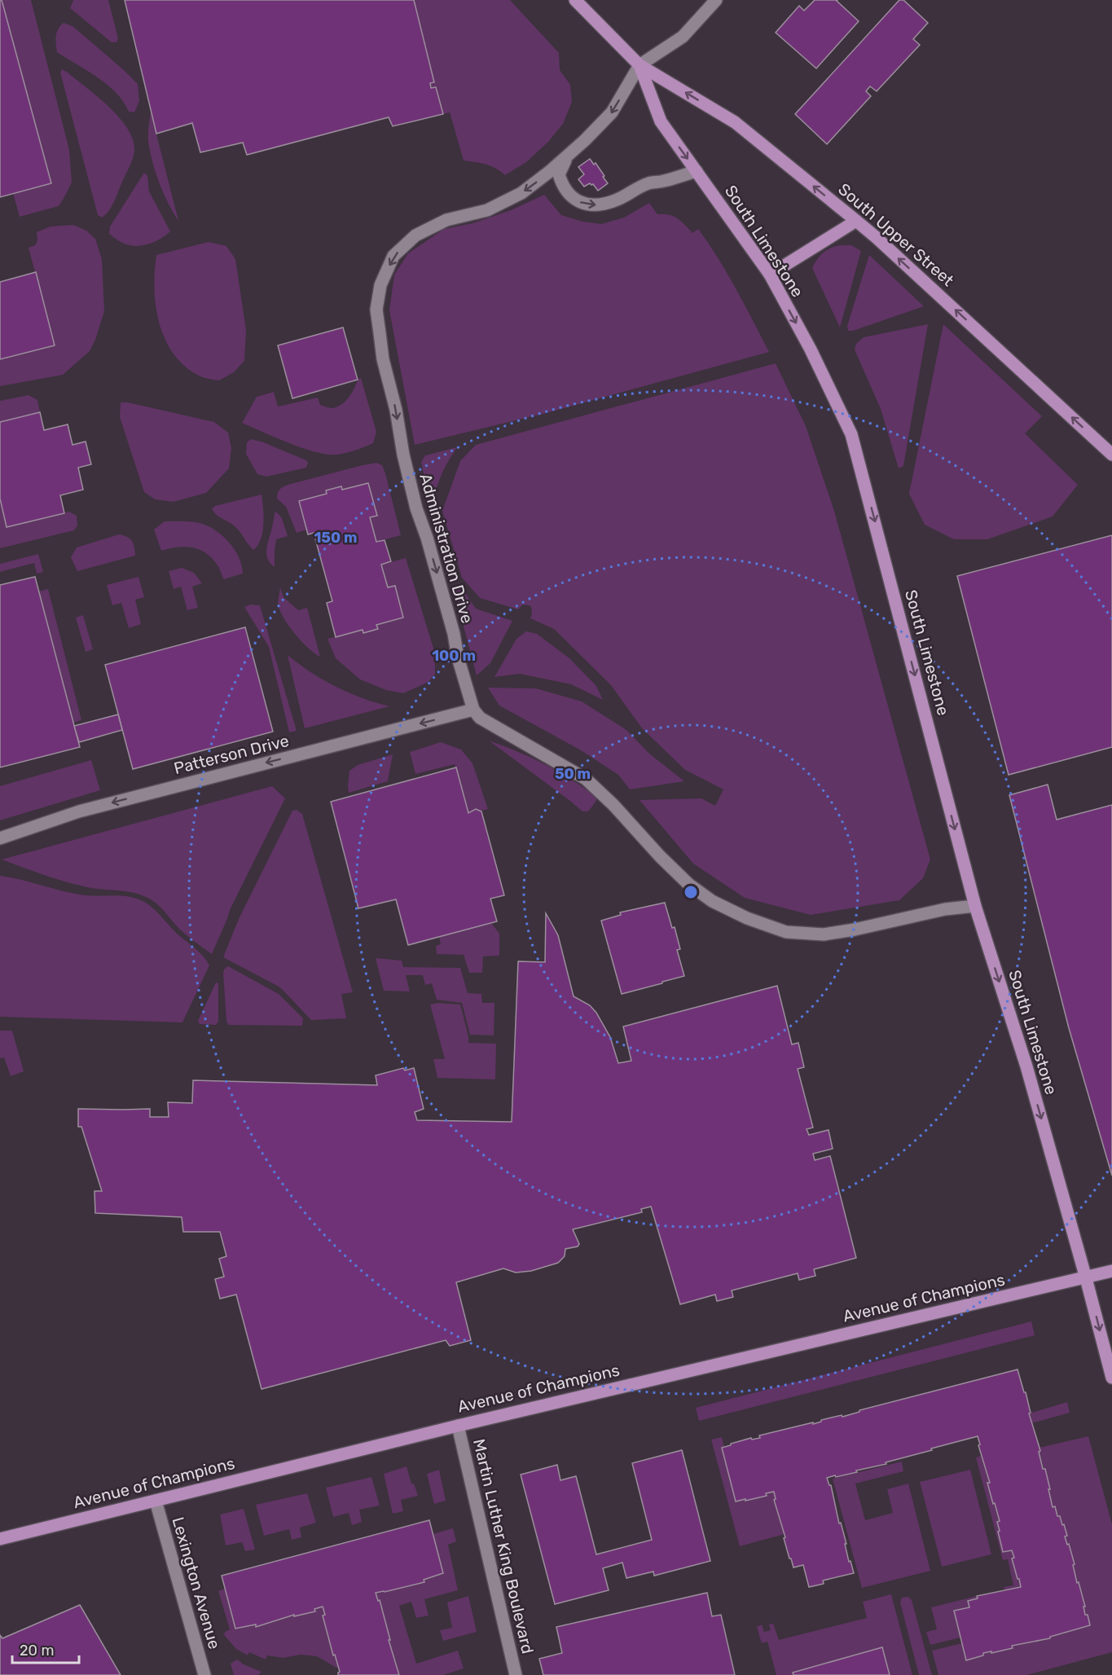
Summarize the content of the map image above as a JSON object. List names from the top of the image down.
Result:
{
  "streets": {
    "main road": ["South Upper Street", "South Limestone", "Avenue of Champions"],
    "street": [
      "Administration Drive",
      "Patterson Drive",
      "Martin Luther King Boulevard",
      "Lexington Avenue"
    ]
  },
  "crossings": [
    ["South Upper Street", "South Limestone"],
    ["South Upper Street", "Administration Drive"],
    ["South Limestone", "Administration Drive"],
    ["South Limestone", "Avenue of Champions"],
    ["Administration Drive", "Patterson Drive"],
    ["Avenue of Champions", "Martin Luther King Boulevard"],
    ["Avenue of Champions", "Lexington Avenue"]
  ],
  "one_way": [
    "South Upper Street",
    "South Limestone",
    "Administration Drive",
    "Patterson Drive"
  ],
  "scale_bar": "20 m",
  "rings": ["150 m", "100 m", "50 m"]
}
